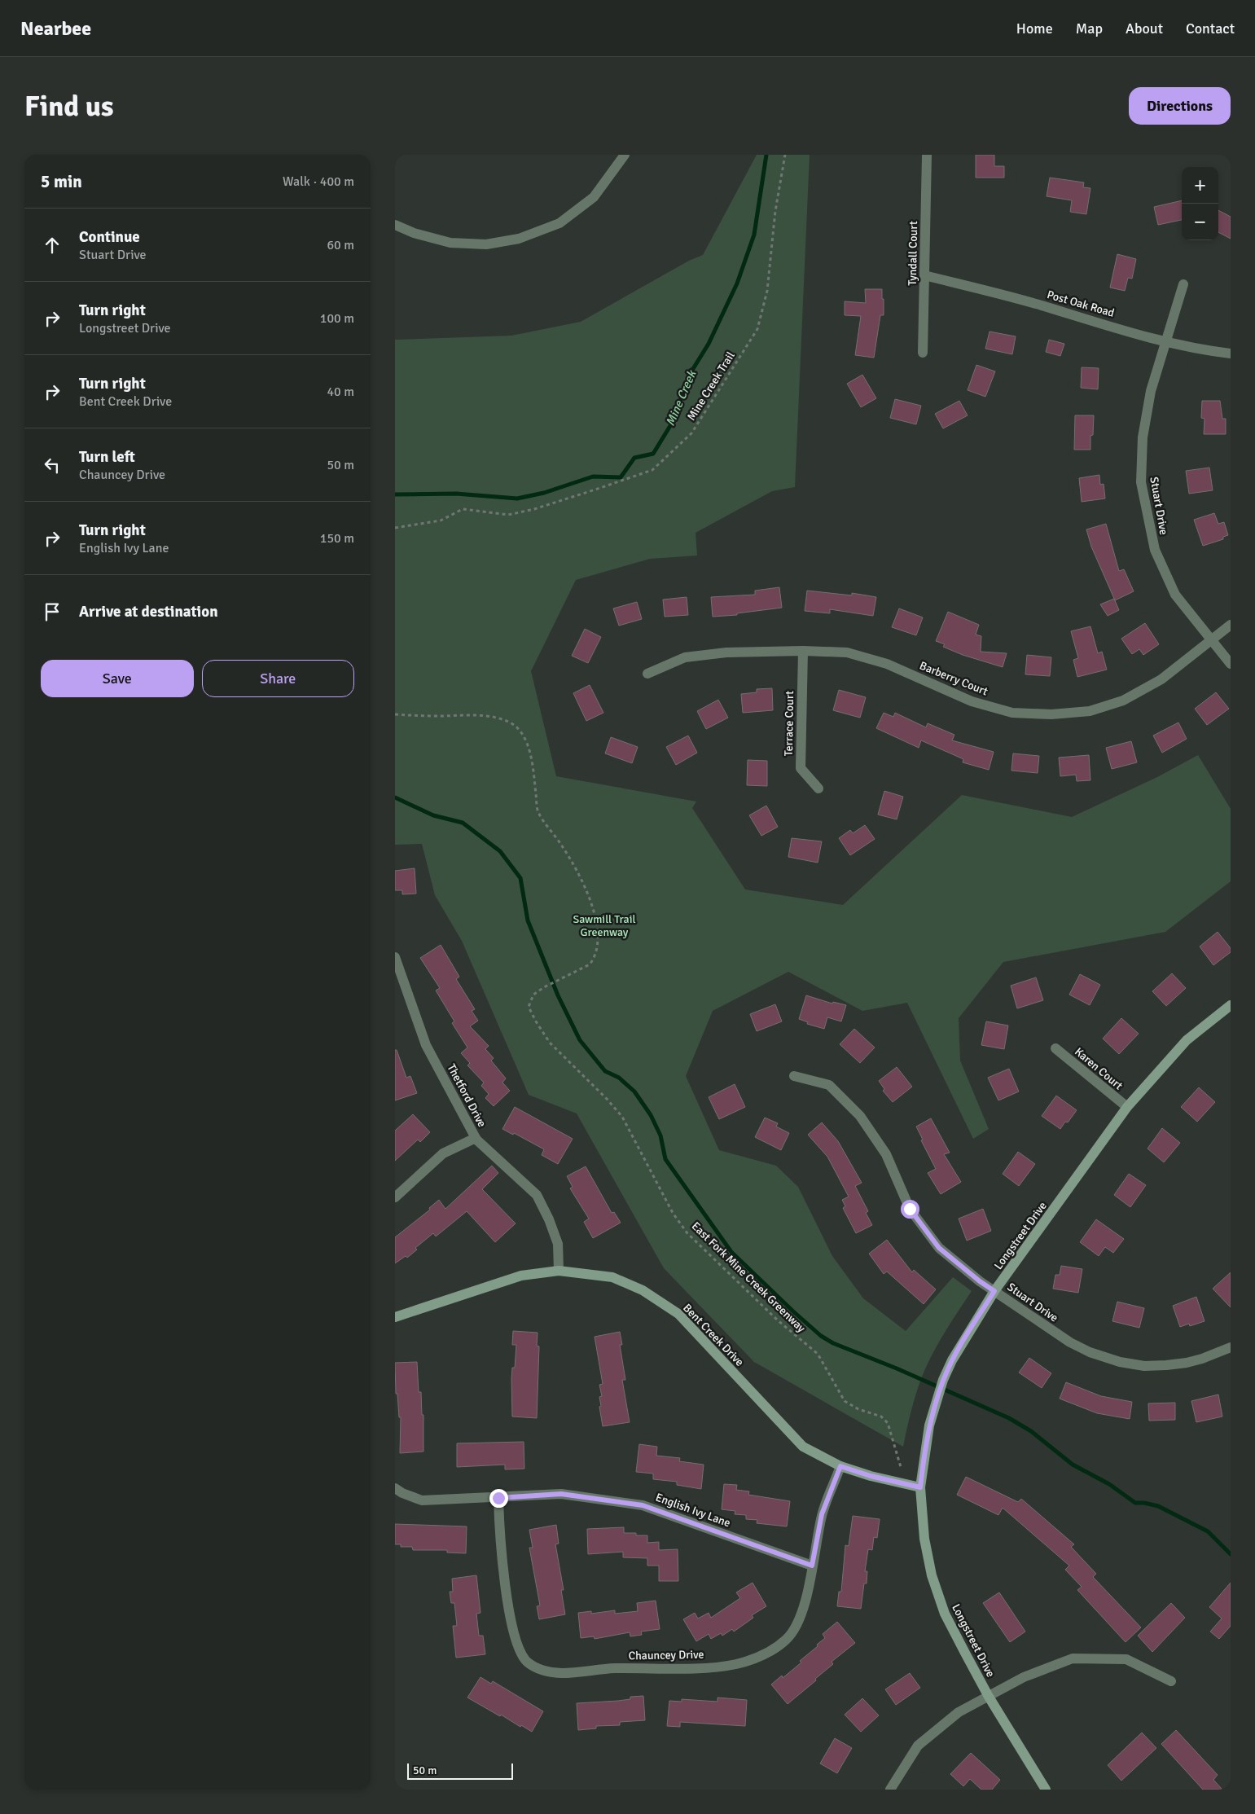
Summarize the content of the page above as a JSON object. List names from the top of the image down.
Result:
{
  "streets": {
    "street": [
      "Tyndall Court",
      "Post Oak Road",
      "Stuart Drive",
      "Barberry Court",
      "Terrace Court",
      "Karen Court",
      "Thetford Drive",
      "Longstreet Drive",
      "Bent Creek Drive",
      "English Ivy Lane",
      "Chauncey Drive"
    ],
    "path": ["Mine Creek Trail", "East Fork Mine Creek Greenway"]
  },
  "crossings": [
    ["Tyndall Court", "Post Oak Road"],
    ["Post Oak Road", "Stuart Drive"],
    ["Stuart Drive", "Barberry Court"],
    ["Stuart Drive", "Longstreet Drive"],
    ["Barberry Court", "Terrace Court"],
    ["Karen Court", "Longstreet Drive"],
    ["Thetford Drive", "Bent Creek Drive"],
    ["Longstreet Drive", "Bent Creek Drive"],
    ["Bent Creek Drive", "Chauncey Drive"],
    ["English Ivy Lane", "Chauncey Drive"]
  ],
  "water": ["Mine Creek"],
  "parks": ["Sawmill Trail Greenway"],
  "scale_bar": "50 m",
  "page": {
    "header": "Nearbee",
    "nav": [
      "Home",
      "Map",
      "About",
      "Contact"
    ],
    "buttons": [
      "Directions",
      ["Save", "Share"]
    ],
    "title": "Find us",
    "heading": ["5 min", "Walk · 400 m"],
    "map_buttons": ["+", "−"],
    "list": [
      ["Continue", "Stuart Drive", "60 m"],
      ["Turn right", "Longstreet Drive", "100 m"],
      ["Turn right", "Bent Creek Drive", "40 m"],
      ["Turn left", "Chauncey Drive", "50 m"],
      ["Turn right", "English Ivy Lane", "150 m"],
      "Arrive at destination"
    ],
    "scale": "50 m"
  }
}
